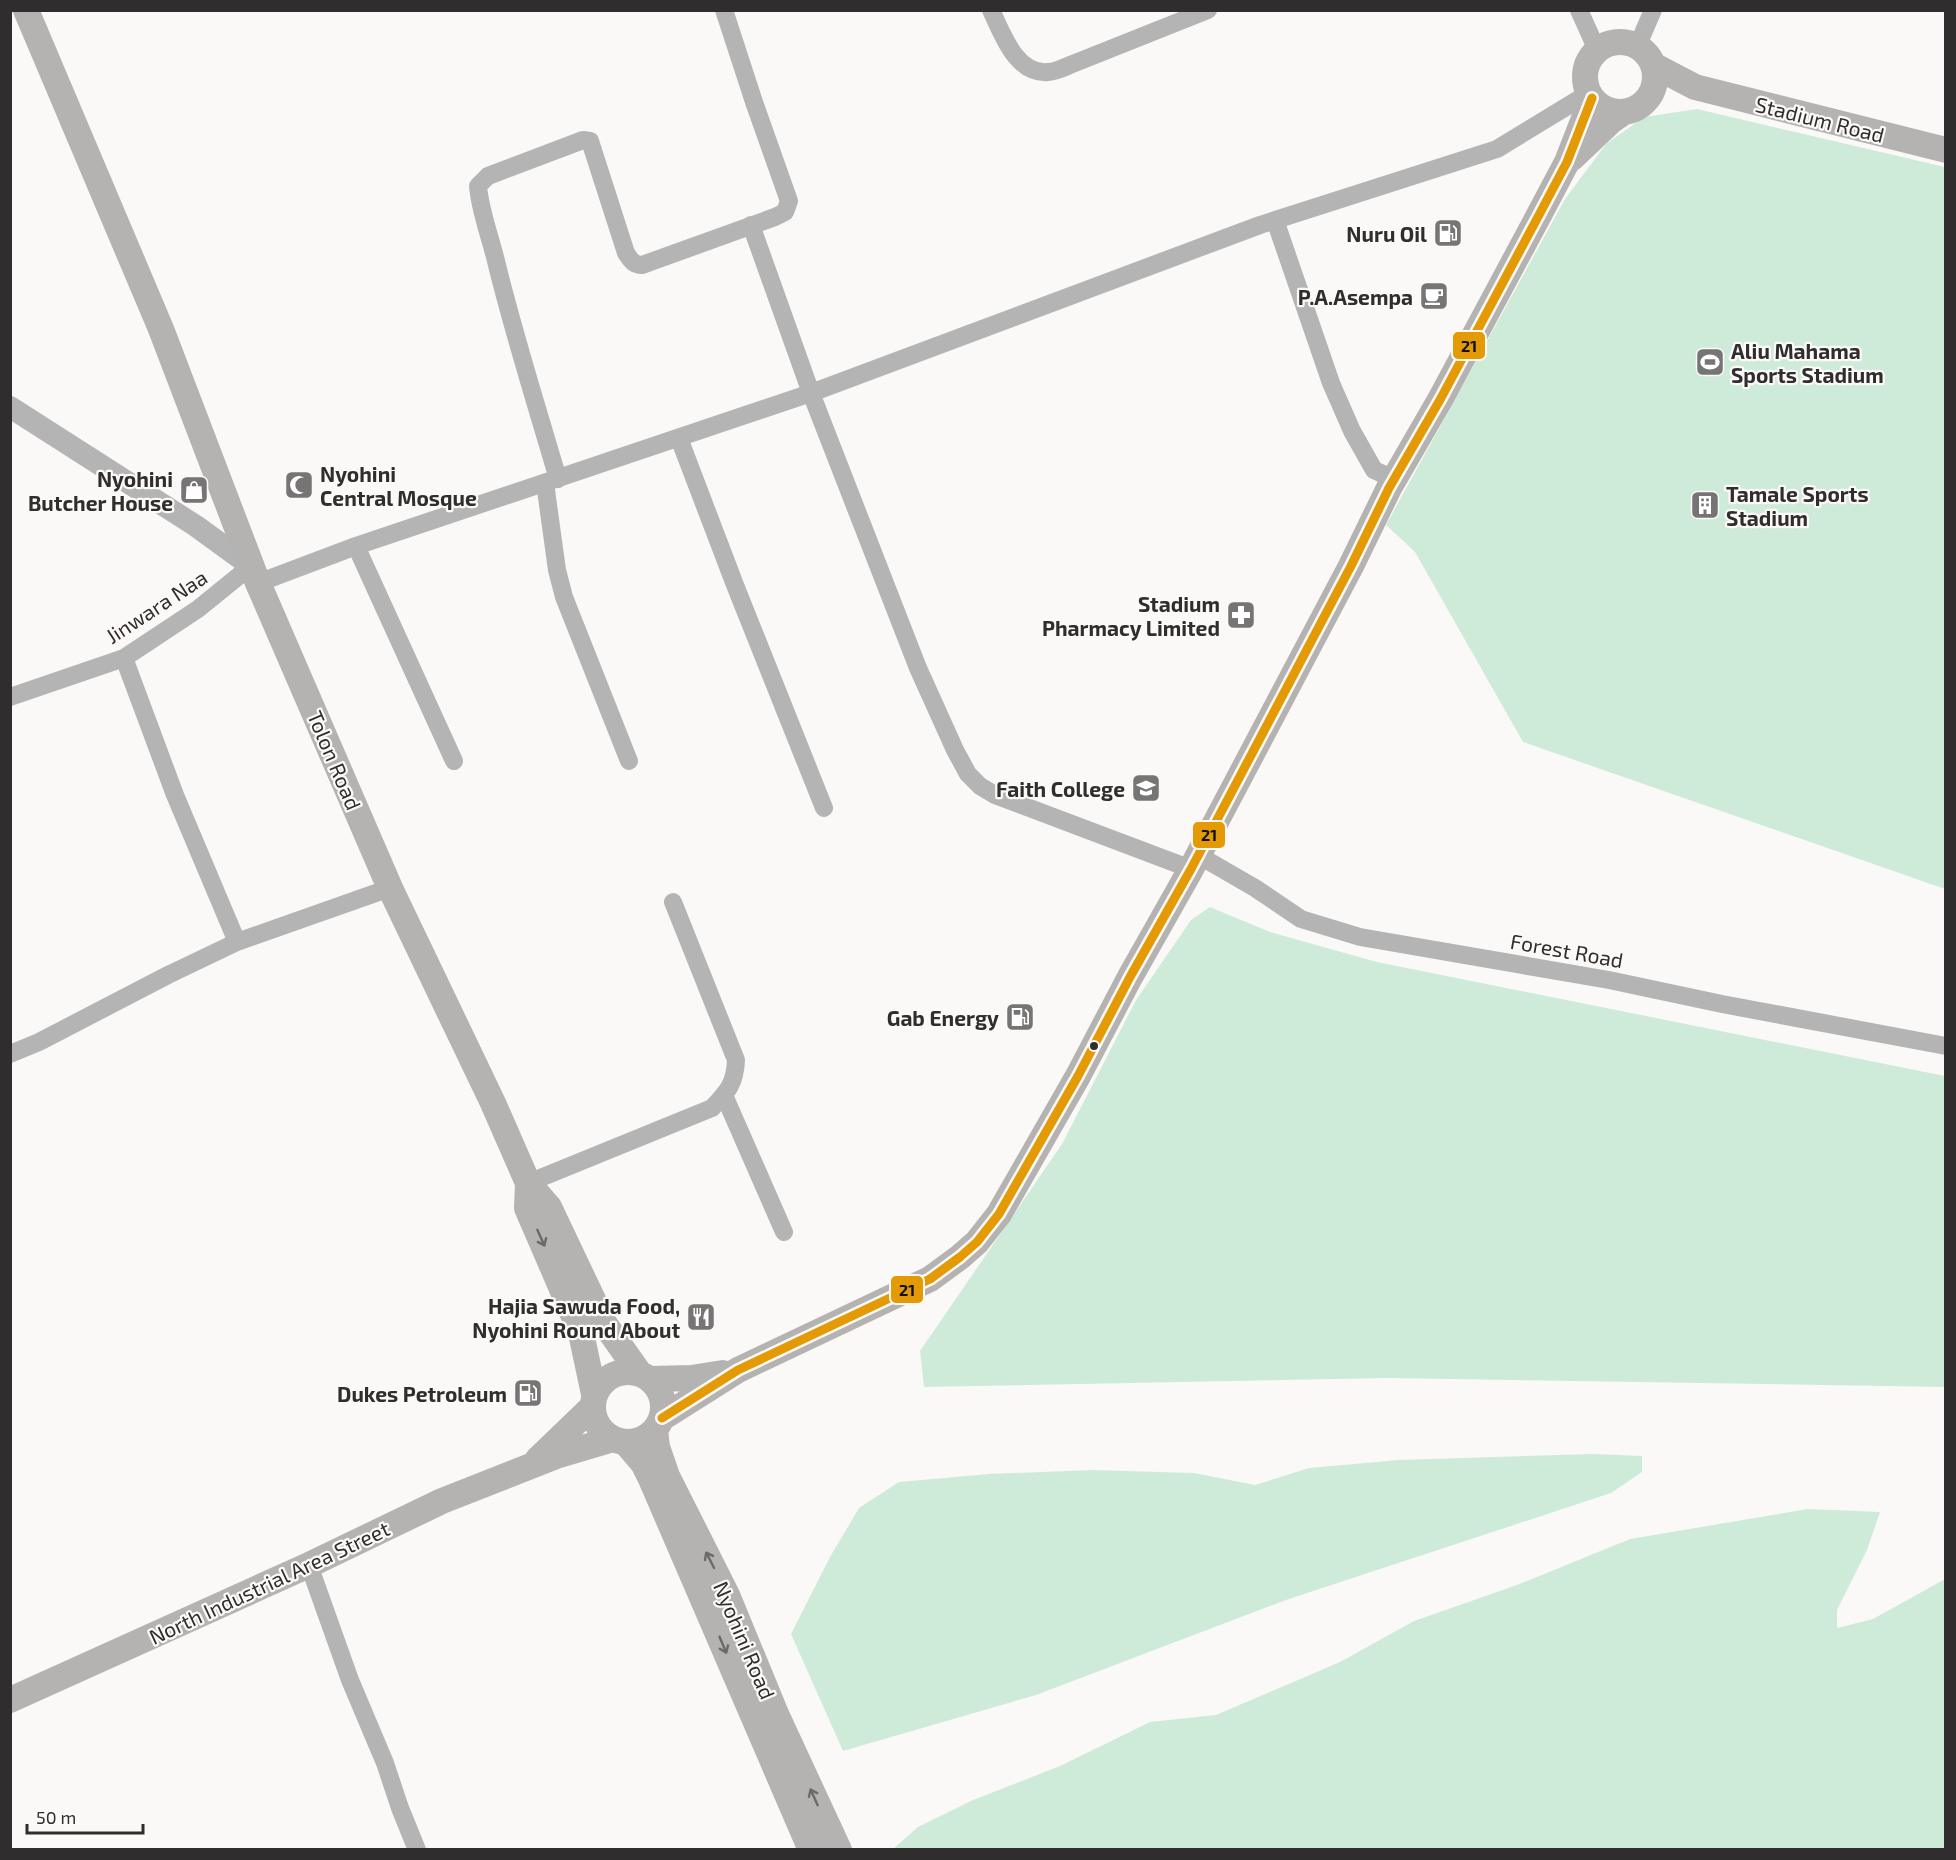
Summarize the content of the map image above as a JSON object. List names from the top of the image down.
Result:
{
  "streets": {
    "main road": [
      "Stadium Road",
      "Tolon Road",
      "North Industrial Area Street",
      "Nyohini Road"
    ],
    "street": ["Jinwara Naa", "Forest Road"]
  },
  "crossings": [
    ["Stadium Road", "Jinwara Naa"],
    ["Jinwara Naa", "Tolon Road"],
    ["Jinwara Naa", "Forest Road"],
    ["North Industrial Area Street", "Nyohini Road"]
  ],
  "places": {
    "fuel station": ["Nuru Oil", "Gab Energy", "Dukes Petroleum"],
    "cafe": ["P.A.Asempa"],
    "sports": ["Aliu Mahama Sports Stadium"],
    "mosque": ["Nyohini Central Mosque"],
    "shop": ["Nyohini Butcher House"],
    "building": ["Tamale Sports Stadium"],
    "pharmacy": ["Stadium Pharmacy Limited"],
    "school or university": ["Faith College"],
    "restaurant": ["Hajia Sawuda Food, Nyohini Round About"]
  },
  "lines": ["transit line 21"],
  "scale_bar": "50 m"
}
